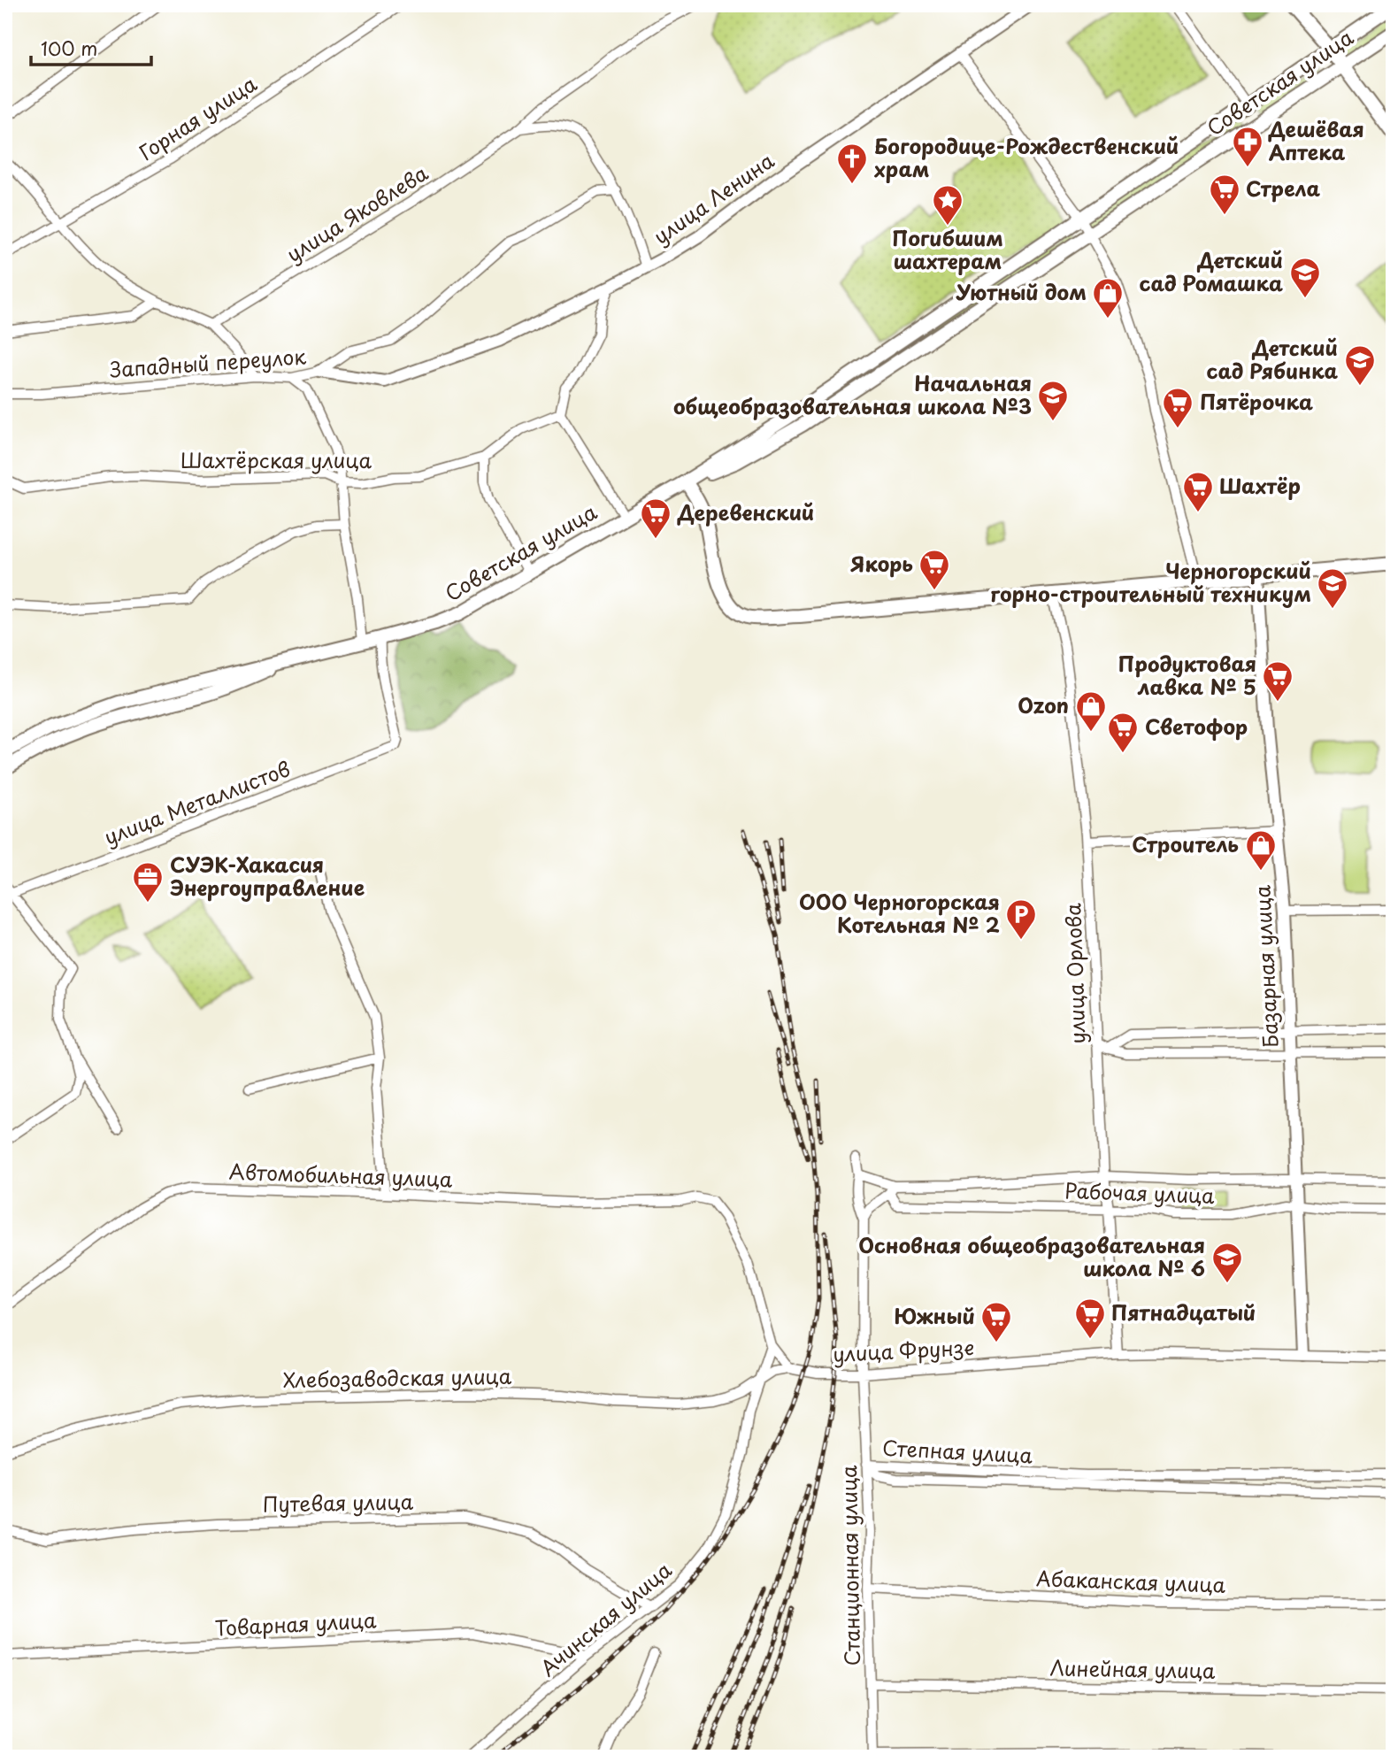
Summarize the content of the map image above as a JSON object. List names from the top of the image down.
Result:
{
  "streets": {
    "main road": ["Советская улица"],
    "street": [
      "Горная улица",
      "улица Ленина",
      "улица Яковлева",
      "Западный переулок",
      "Шахтёрская улица",
      "улица Металлистов",
      "Базарная улица",
      "улица Орлова",
      "Автомобильная улица",
      "Рабочая улица",
      "улица Фрунзе",
      "Хлебозаводская улица",
      "Степная улица",
      "Путевая улица",
      "Станционная улица",
      "Абаканская улица",
      "Ачинская улица",
      "Товарная улица",
      "Линейная улица"
    ]
  },
  "crossings": [
    ["Советская улица", "улица Металлистов"],
    ["улица Ленина", "Западный переулок"],
    ["Базарная улица", "Рабочая улица"],
    ["Базарная улица", "улица Фрунзе"],
    ["улица Орлова", "Рабочая улица"],
    ["улица Орлова", "улица Фрунзе"],
    ["Автомобильная улица", "Ачинская улица"],
    ["улица Фрунзе", "Хлебозаводская улица"],
    ["улица Фрунзе", "Станционная улица"],
    ["Хлебозаводская улица", "Ачинская улица"],
    ["Степная улица", "Станционная улица"],
    ["Путевая улица", "Ачинская улица"],
    ["Станционная улица", "Абаканская улица"],
    ["Станционная улица", "Линейная улица"],
    ["Ачинская улица", "Товарная улица"]
  ],
  "places": {
    "pharmacy": ["Дешёвая Аптека"],
    "church": ["Богородице-Рождественский храм"],
    "supermarket": [
      "Стрела",
      "Пятёрочка",
      "Шахтёр",
      "Деревенский",
      "Якорь",
      "Продуктовая лавка № 5",
      "Светофор",
      "Пятнадцатый",
      "Южный"
    ],
    "place": ["Погибшим шахтерам"],
    "school or university": [
      "Детский сад Ромашка",
      "Детский сад Рябинка",
      "Начальная общеобразовательная школа №3",
      "Черногорский горно-строительный техникум",
      "Основная общеобразовательная школа № 6"
    ],
    "shop": ["Уютный дом", "Ozon", "Строитель"],
    "office": ["СУЭК-Хакасия Энергоуправление"],
    "parking": ["ООО Черногорская Котельная № 2"]
  },
  "scale_bar": "100 m"
}
